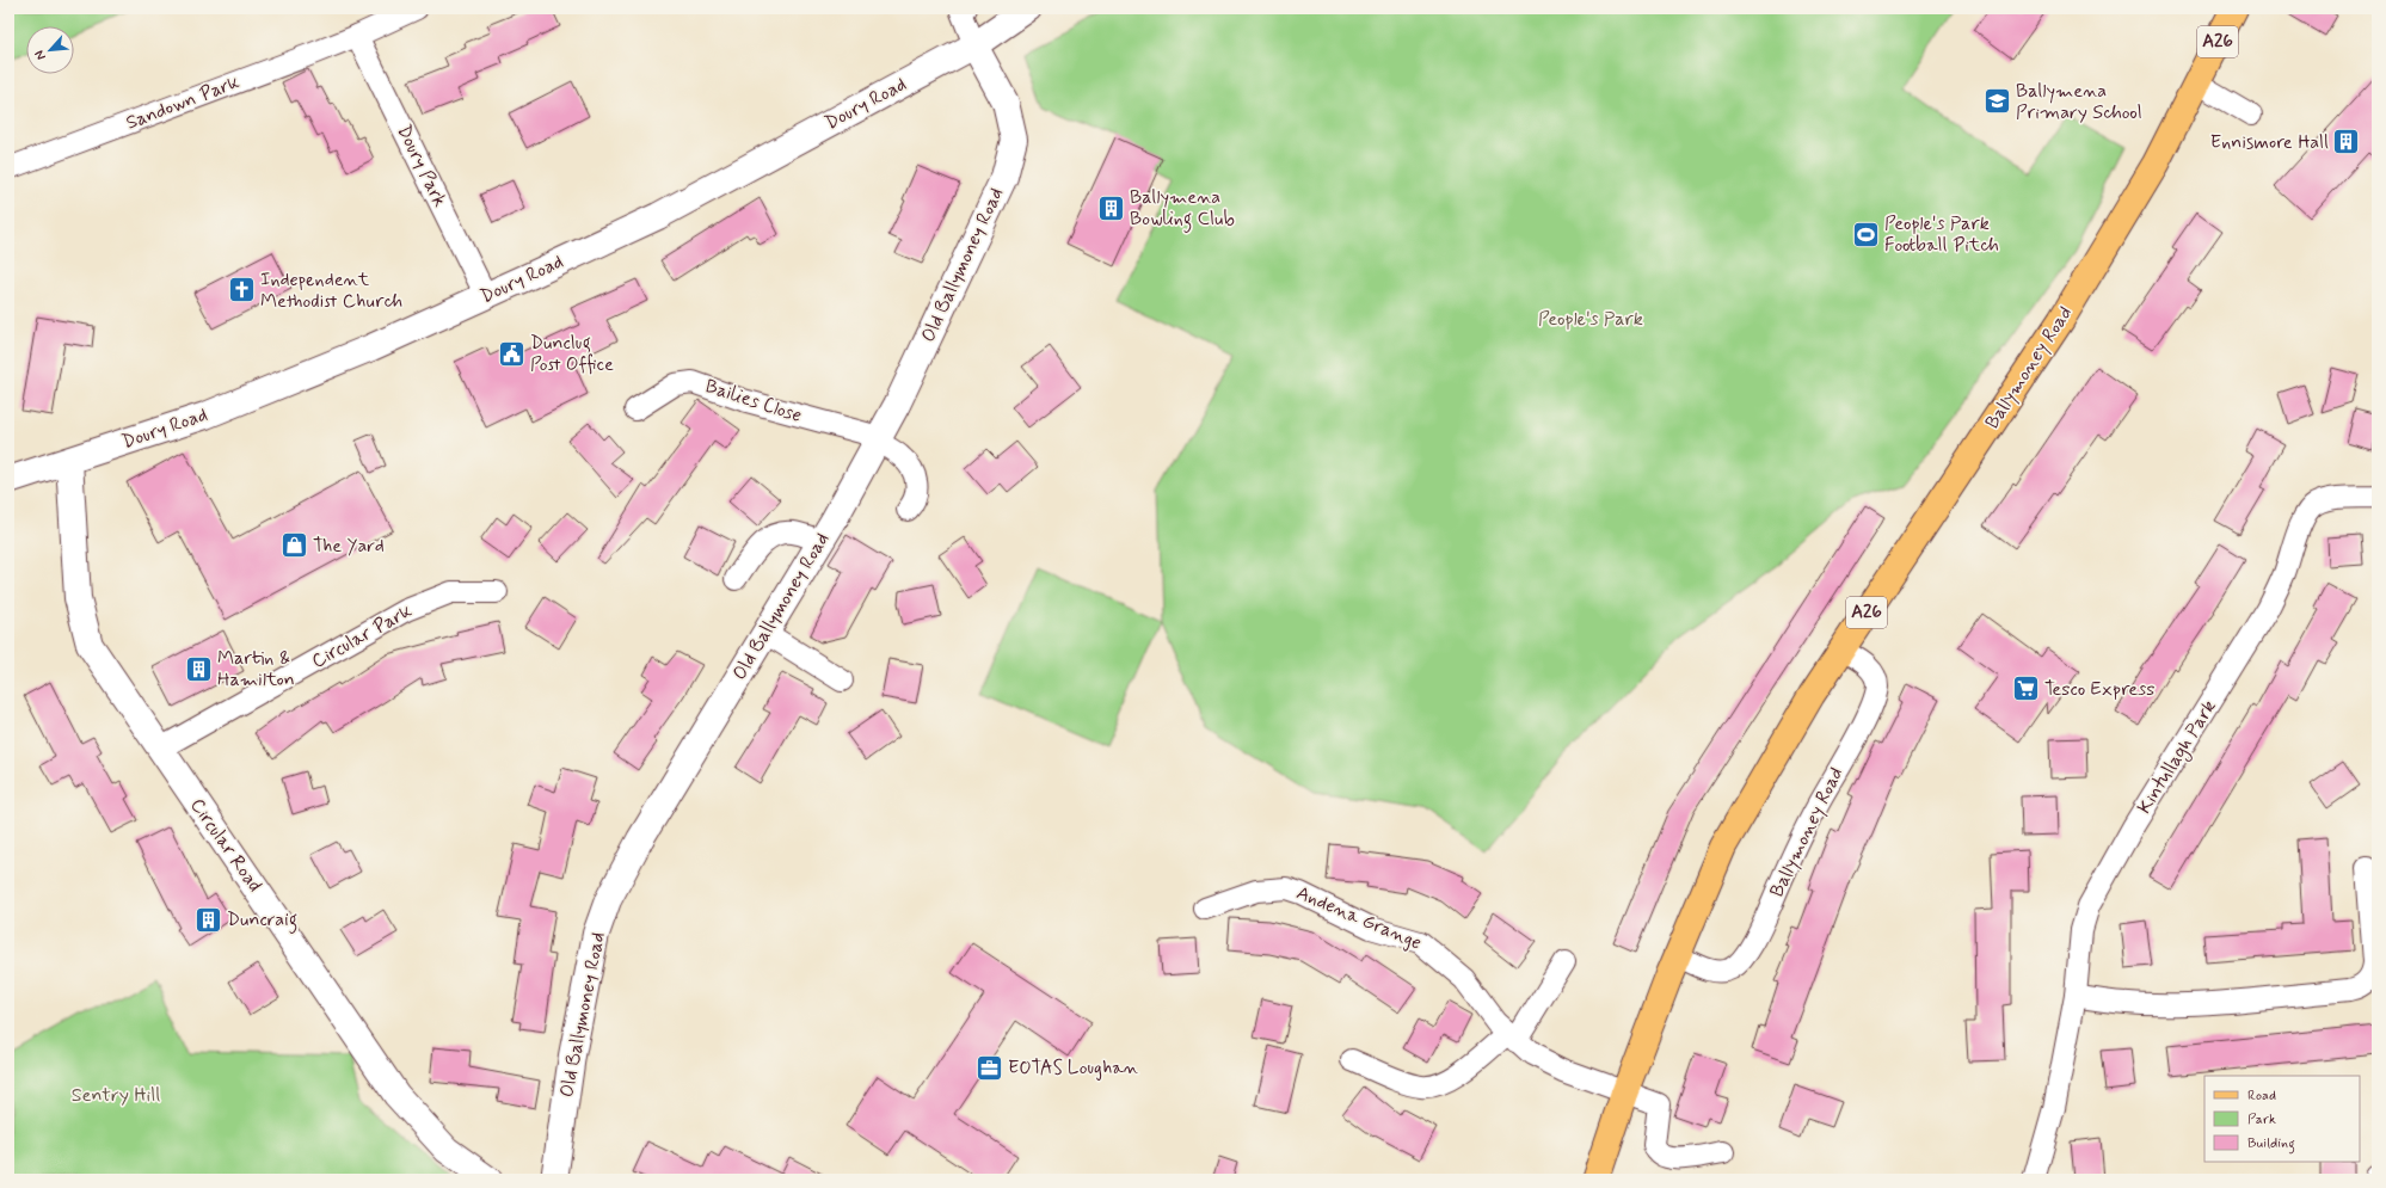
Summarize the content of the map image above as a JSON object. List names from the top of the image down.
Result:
{
  "streets": {
    "main road": ["A26", "Ballymoney Road"],
    "street": [
      "Sandown Park",
      "Doury Road",
      "Doury Park",
      "Old Ballymoney Road",
      "Bailies Close",
      "Circular Park",
      "Kintullagh Park",
      "Circular Road",
      "Andena Grange"
    ]
  },
  "crossings": [
    ["A26", "Ballymoney Road"],
    ["Sandown Park", "Doury Park"],
    ["Doury Road", "Doury Park"],
    ["Doury Road", "Old Ballymoney Road"],
    ["Doury Road", "Circular Road"],
    ["Old Ballymoney Road", "Bailies Close"],
    ["Ballymoney Road", "Andena Grange"],
    ["Circular Park", "Circular Road"]
  ],
  "parks": ["People's Park", "Sentry Hill"],
  "places": {
    "school or university": ["Ballymena Primary School"],
    "building": [
      "Ennismore Hall",
      "Ballymena Bowling Club",
      "Martin & Hamilton",
      "Duncraig"
    ],
    "sports": ["People's Park Football Pitch"],
    "church": ["Independent Methodist Church"],
    "public building": ["Dunclug Post Office"],
    "shop": ["The Yard"],
    "supermarket": ["Tesco Express"],
    "office": ["EOTAS Loughan"]
  },
  "legend": ["Road", "Park", "Building"],
  "north": "bottom left"
}
